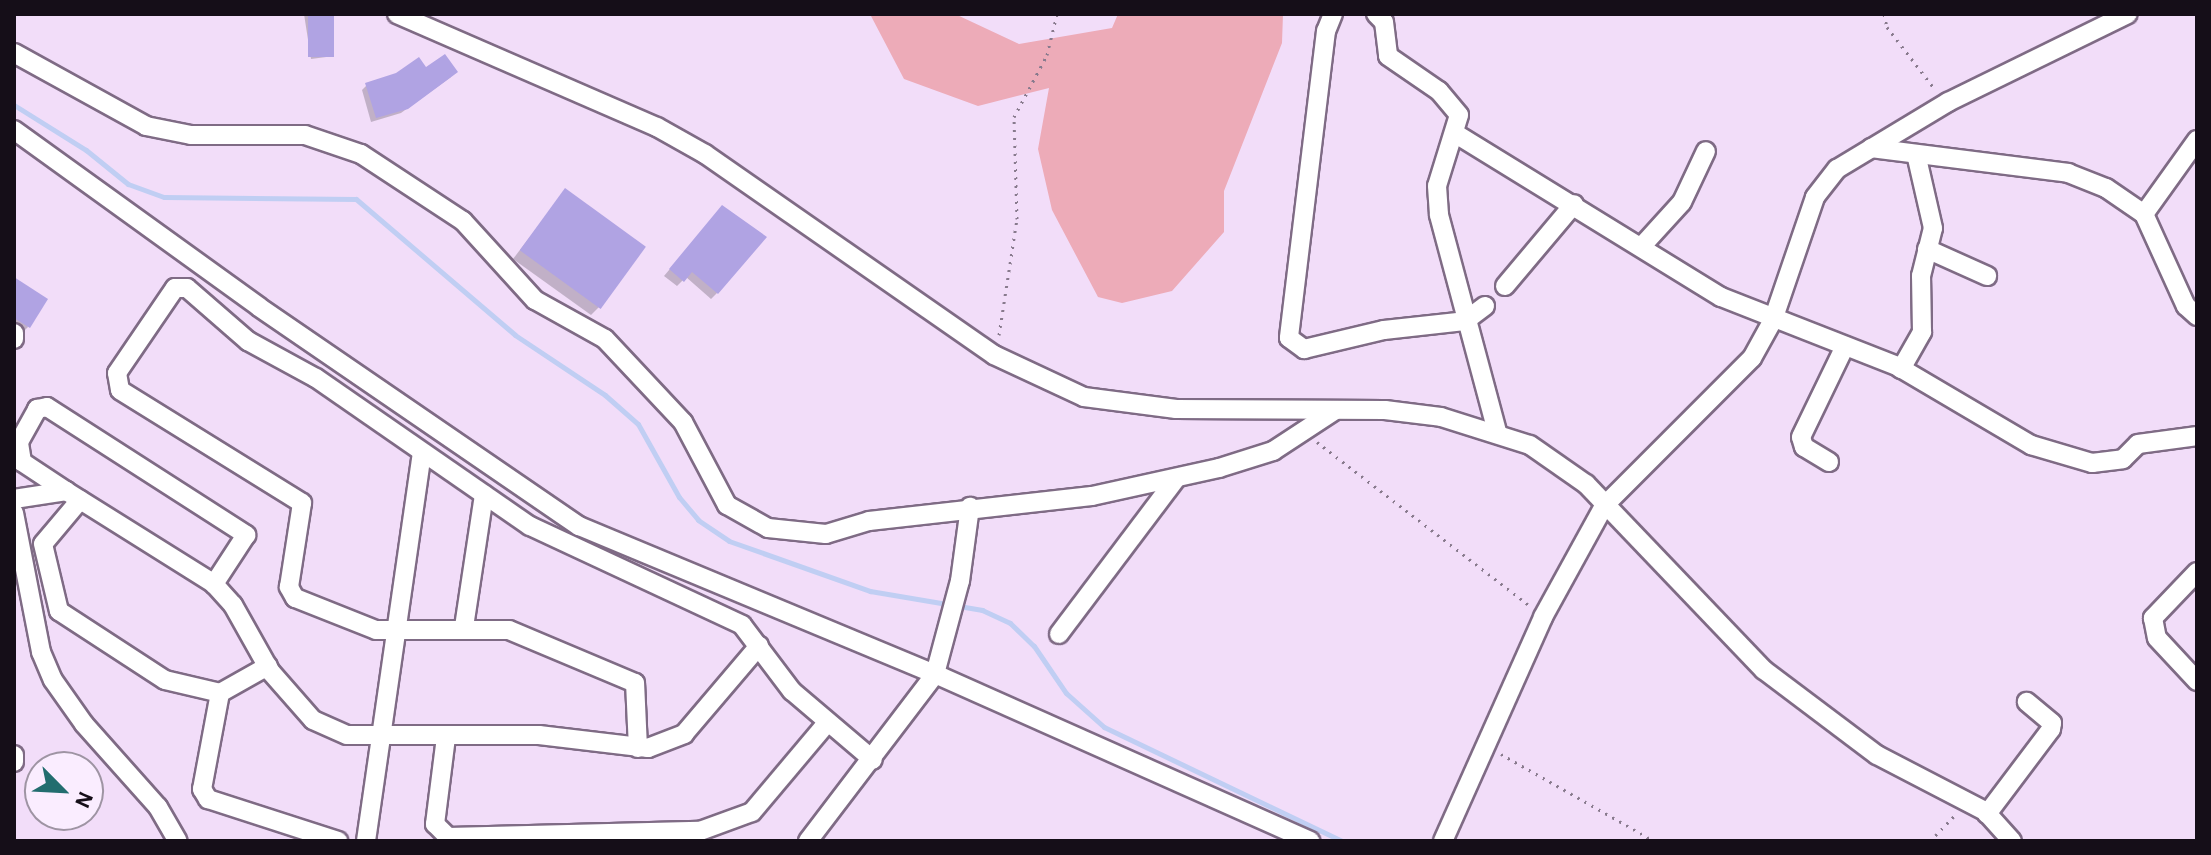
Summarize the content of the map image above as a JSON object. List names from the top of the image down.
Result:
{
  "north": "bottom right"
}
